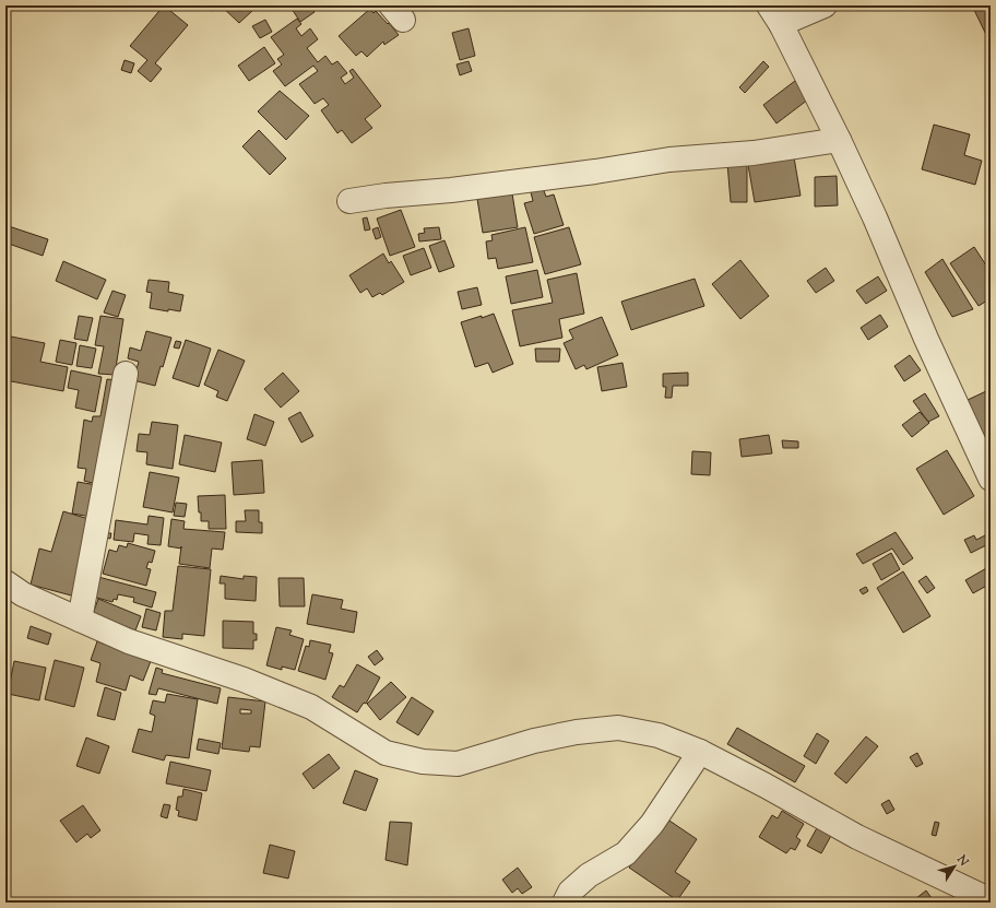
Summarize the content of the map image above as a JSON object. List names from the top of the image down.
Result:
{
  "north": "top right"
}
